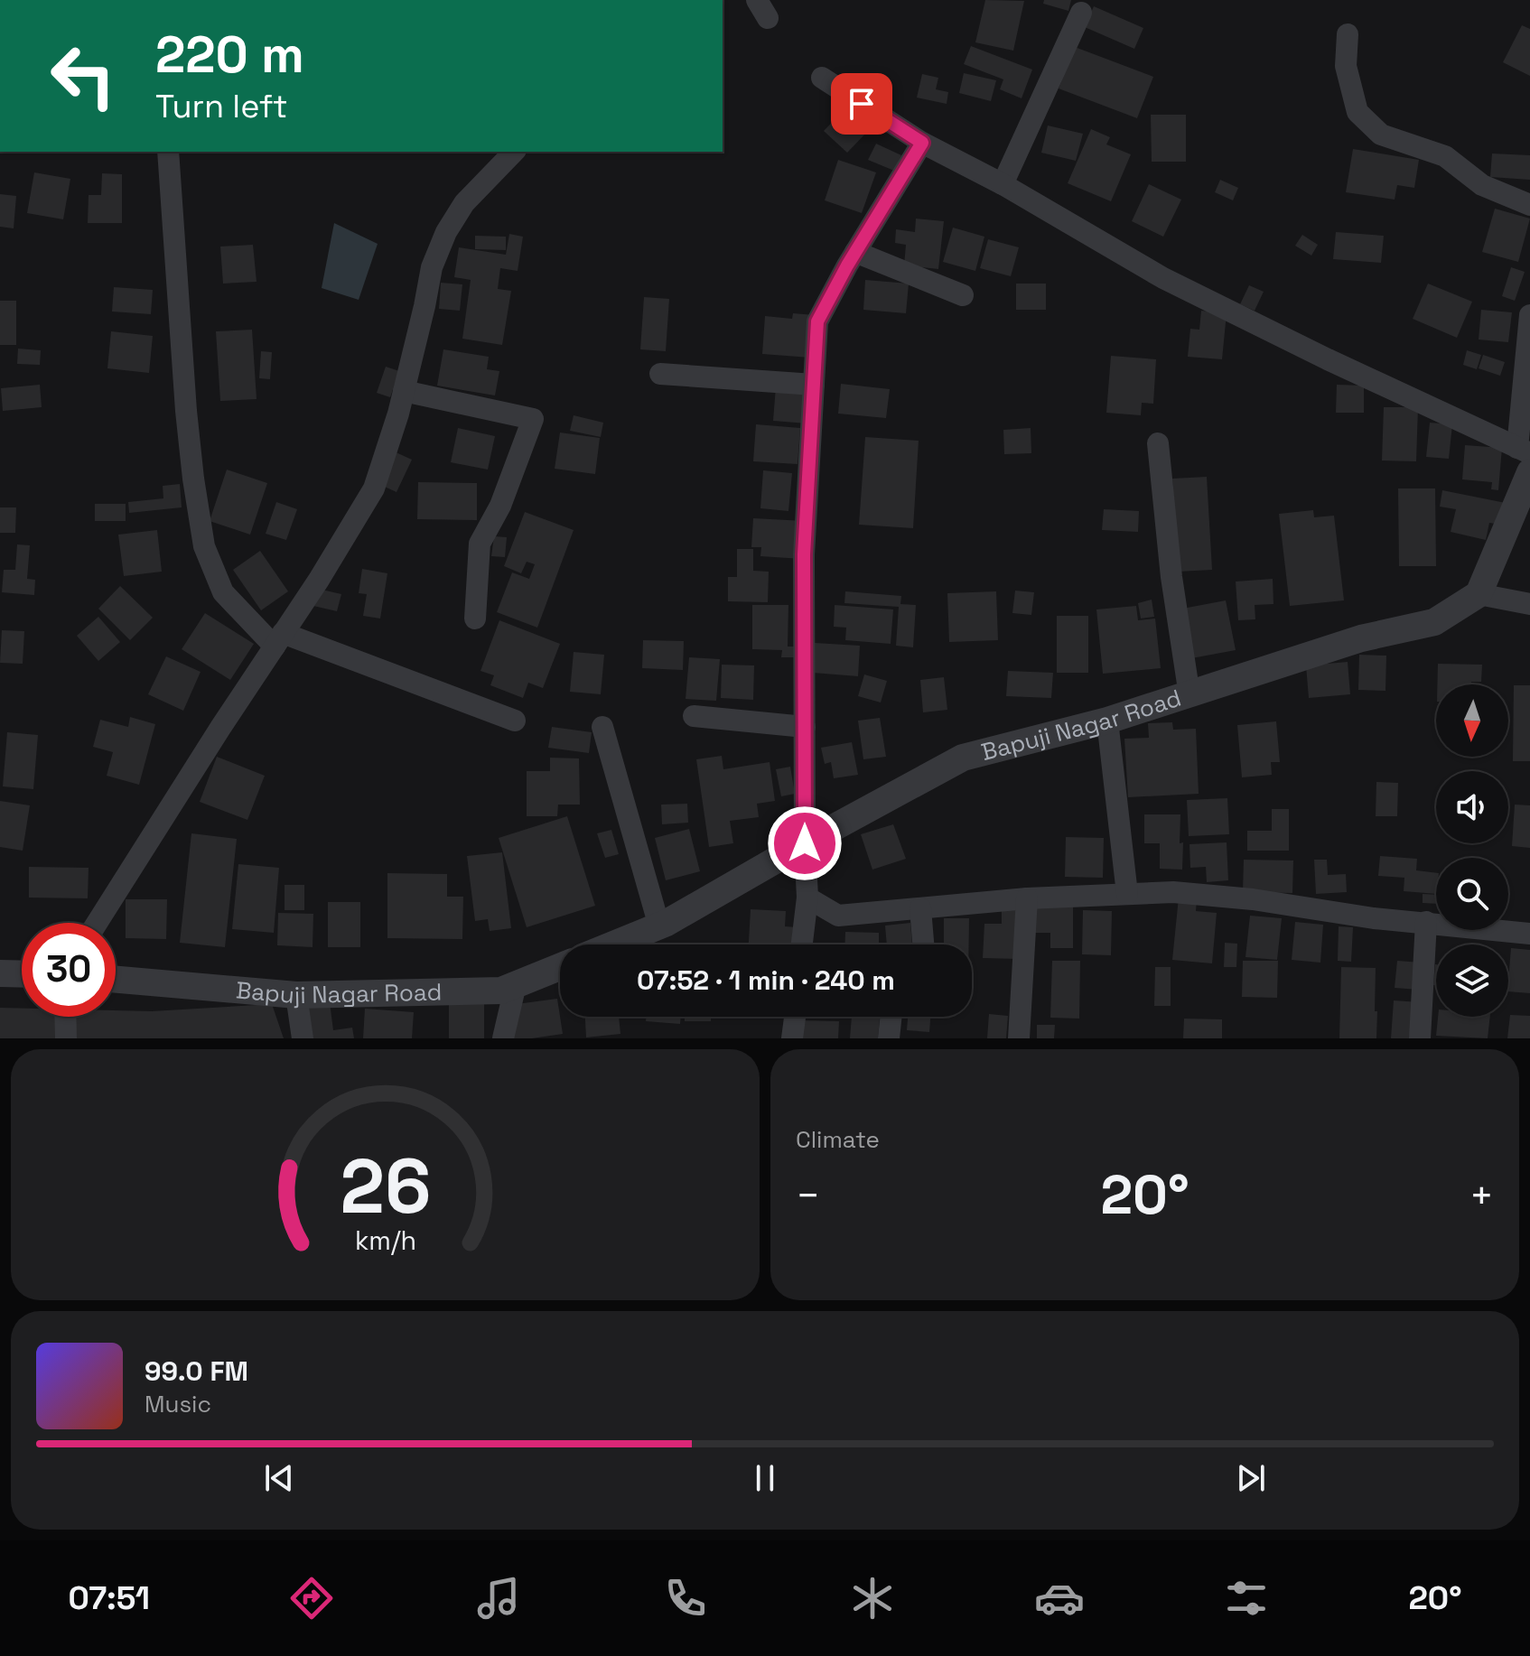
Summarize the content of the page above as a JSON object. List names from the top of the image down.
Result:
{
  "streets": {
    "street": ["Bapuji Nagar Road"]
  },
  "north": "bottom",
  "page": {
    "turn": ["220 m", "Turn left"],
    "limit": "30",
    "trip": "07:52 · 1 min · 240 m",
    "tile": "Climate",
    "heat": ["−", "20°", "+"],
    "song": ["99.0 FM", "Music"],
    "tabs": ["07:51", "20°"],
    "gauge": ["26", "km/h"]
  }
}
